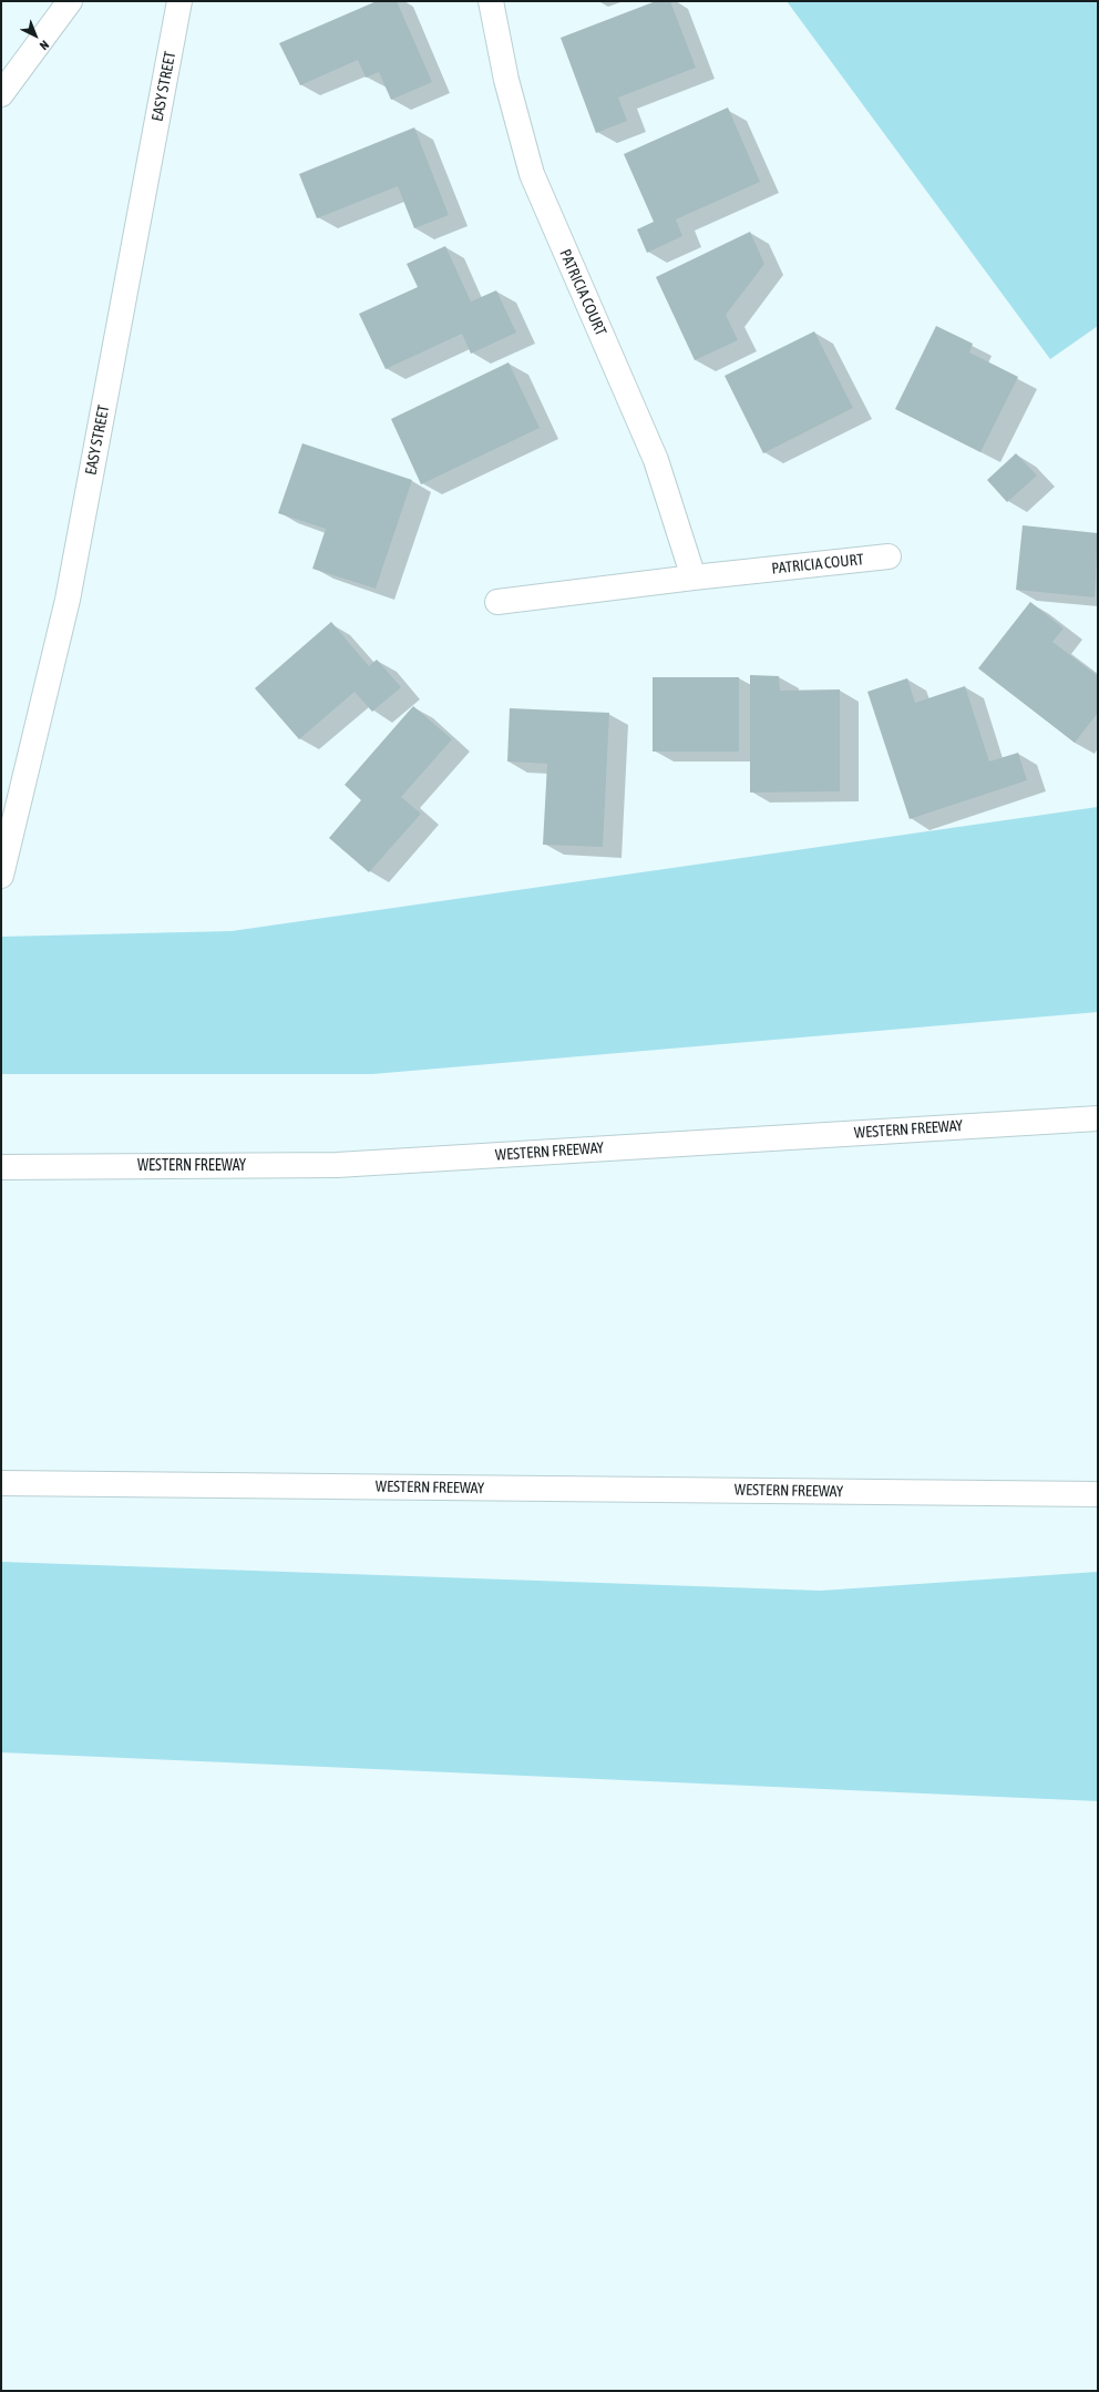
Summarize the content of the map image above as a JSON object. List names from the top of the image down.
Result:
{
  "streets": {
    "main road": ["EASY STREET", "PATRICIA COURT", "WESTERN FREEWAY"]
  },
  "north": "bottom right"
}
